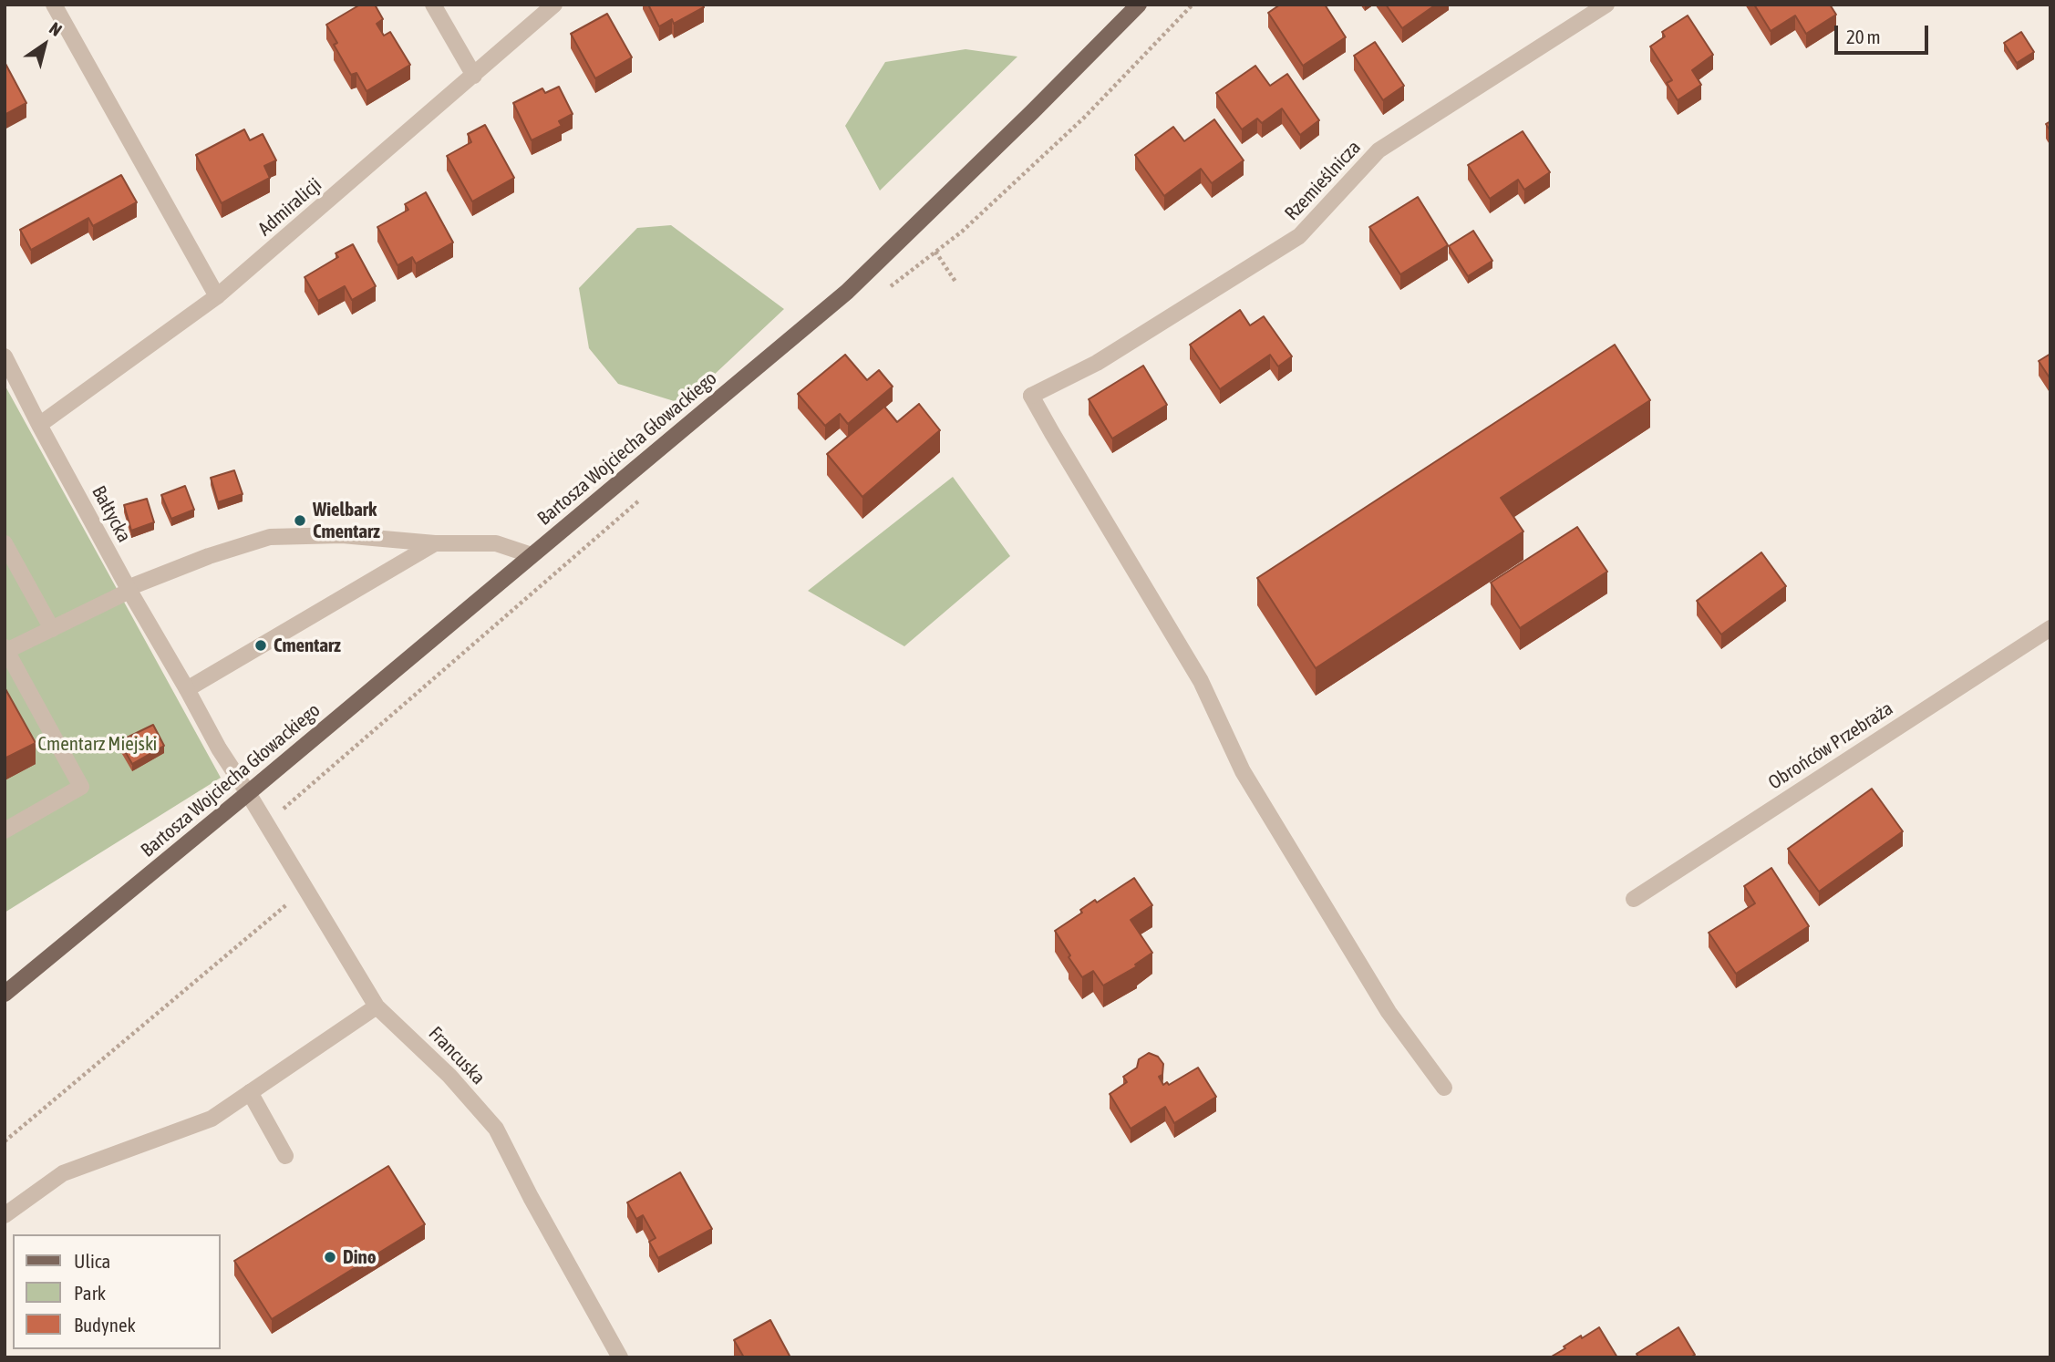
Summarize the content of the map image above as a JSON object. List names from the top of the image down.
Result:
{
  "streets": {
    "main road": ["Bartosza Wojciecha Głowackiego"],
    "street": [
      "Rzemieślnicza",
      "Admiralicji",
      "Bałtycka",
      "Obrońców Przebraża",
      "Francuska"
    ]
  },
  "crossings": [
    ["Admiralicji", "Bałtycka"],
    ["Bartosza Wojciecha Głowackiego", "Bałtycka"],
    ["Bartosza Wojciecha Głowackiego", "Francuska"],
    ["Bałtycka", "Francuska"]
  ],
  "parks": ["Cmentarz Miejski"],
  "places": ["Wielbark Cmentarz", "Cmentarz", "Dino"],
  "legend": ["Ulica", "Park", "Budynek"],
  "scale_bar": "20 m",
  "north": "top right"
}
